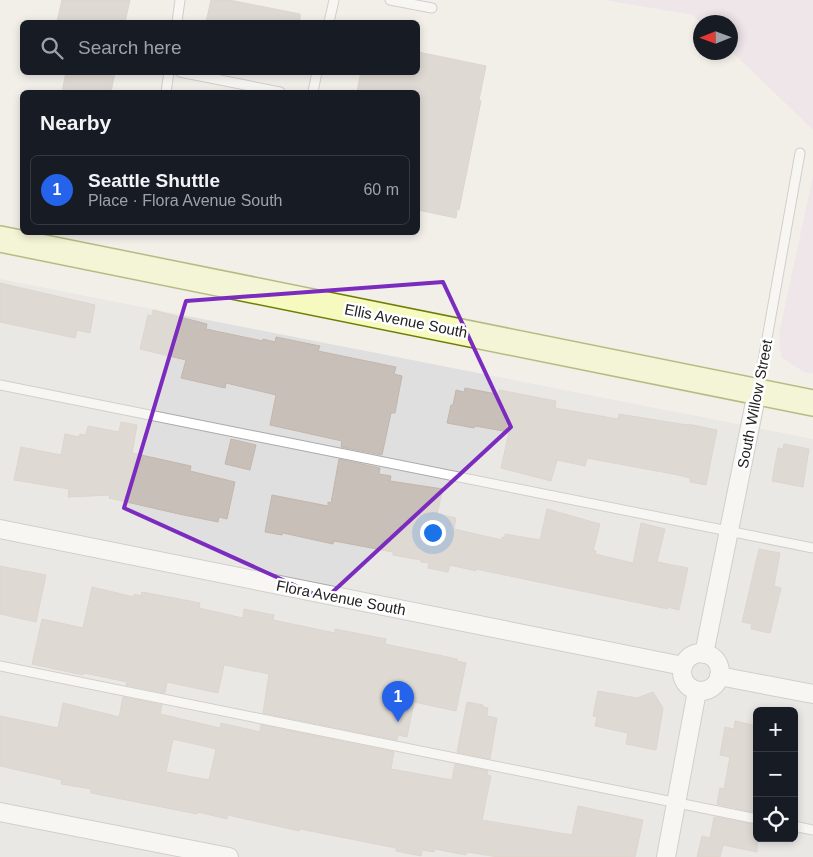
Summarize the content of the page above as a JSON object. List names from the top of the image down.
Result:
{
  "streets": {
    "street": ["Ellis Avenue South", "South Willow Street", "Flora Avenue South"]
  },
  "crossings": [
    ["Ellis Avenue South", "South Willow Street"],
    ["South Willow Street", "Flora Avenue South"]
  ],
  "north": "left",
  "page": {
    "search": "Search here",
    "heading": "Nearby",
    "list": [
      {
        "mark": "1",
        "name": "Seattle Shuttle",
        "note": "Place · Flora Avenue South",
        "value": "60 m"
      }
    ],
    "pins": "1",
    "map_buttons": ["+", "−"]
  }
}
